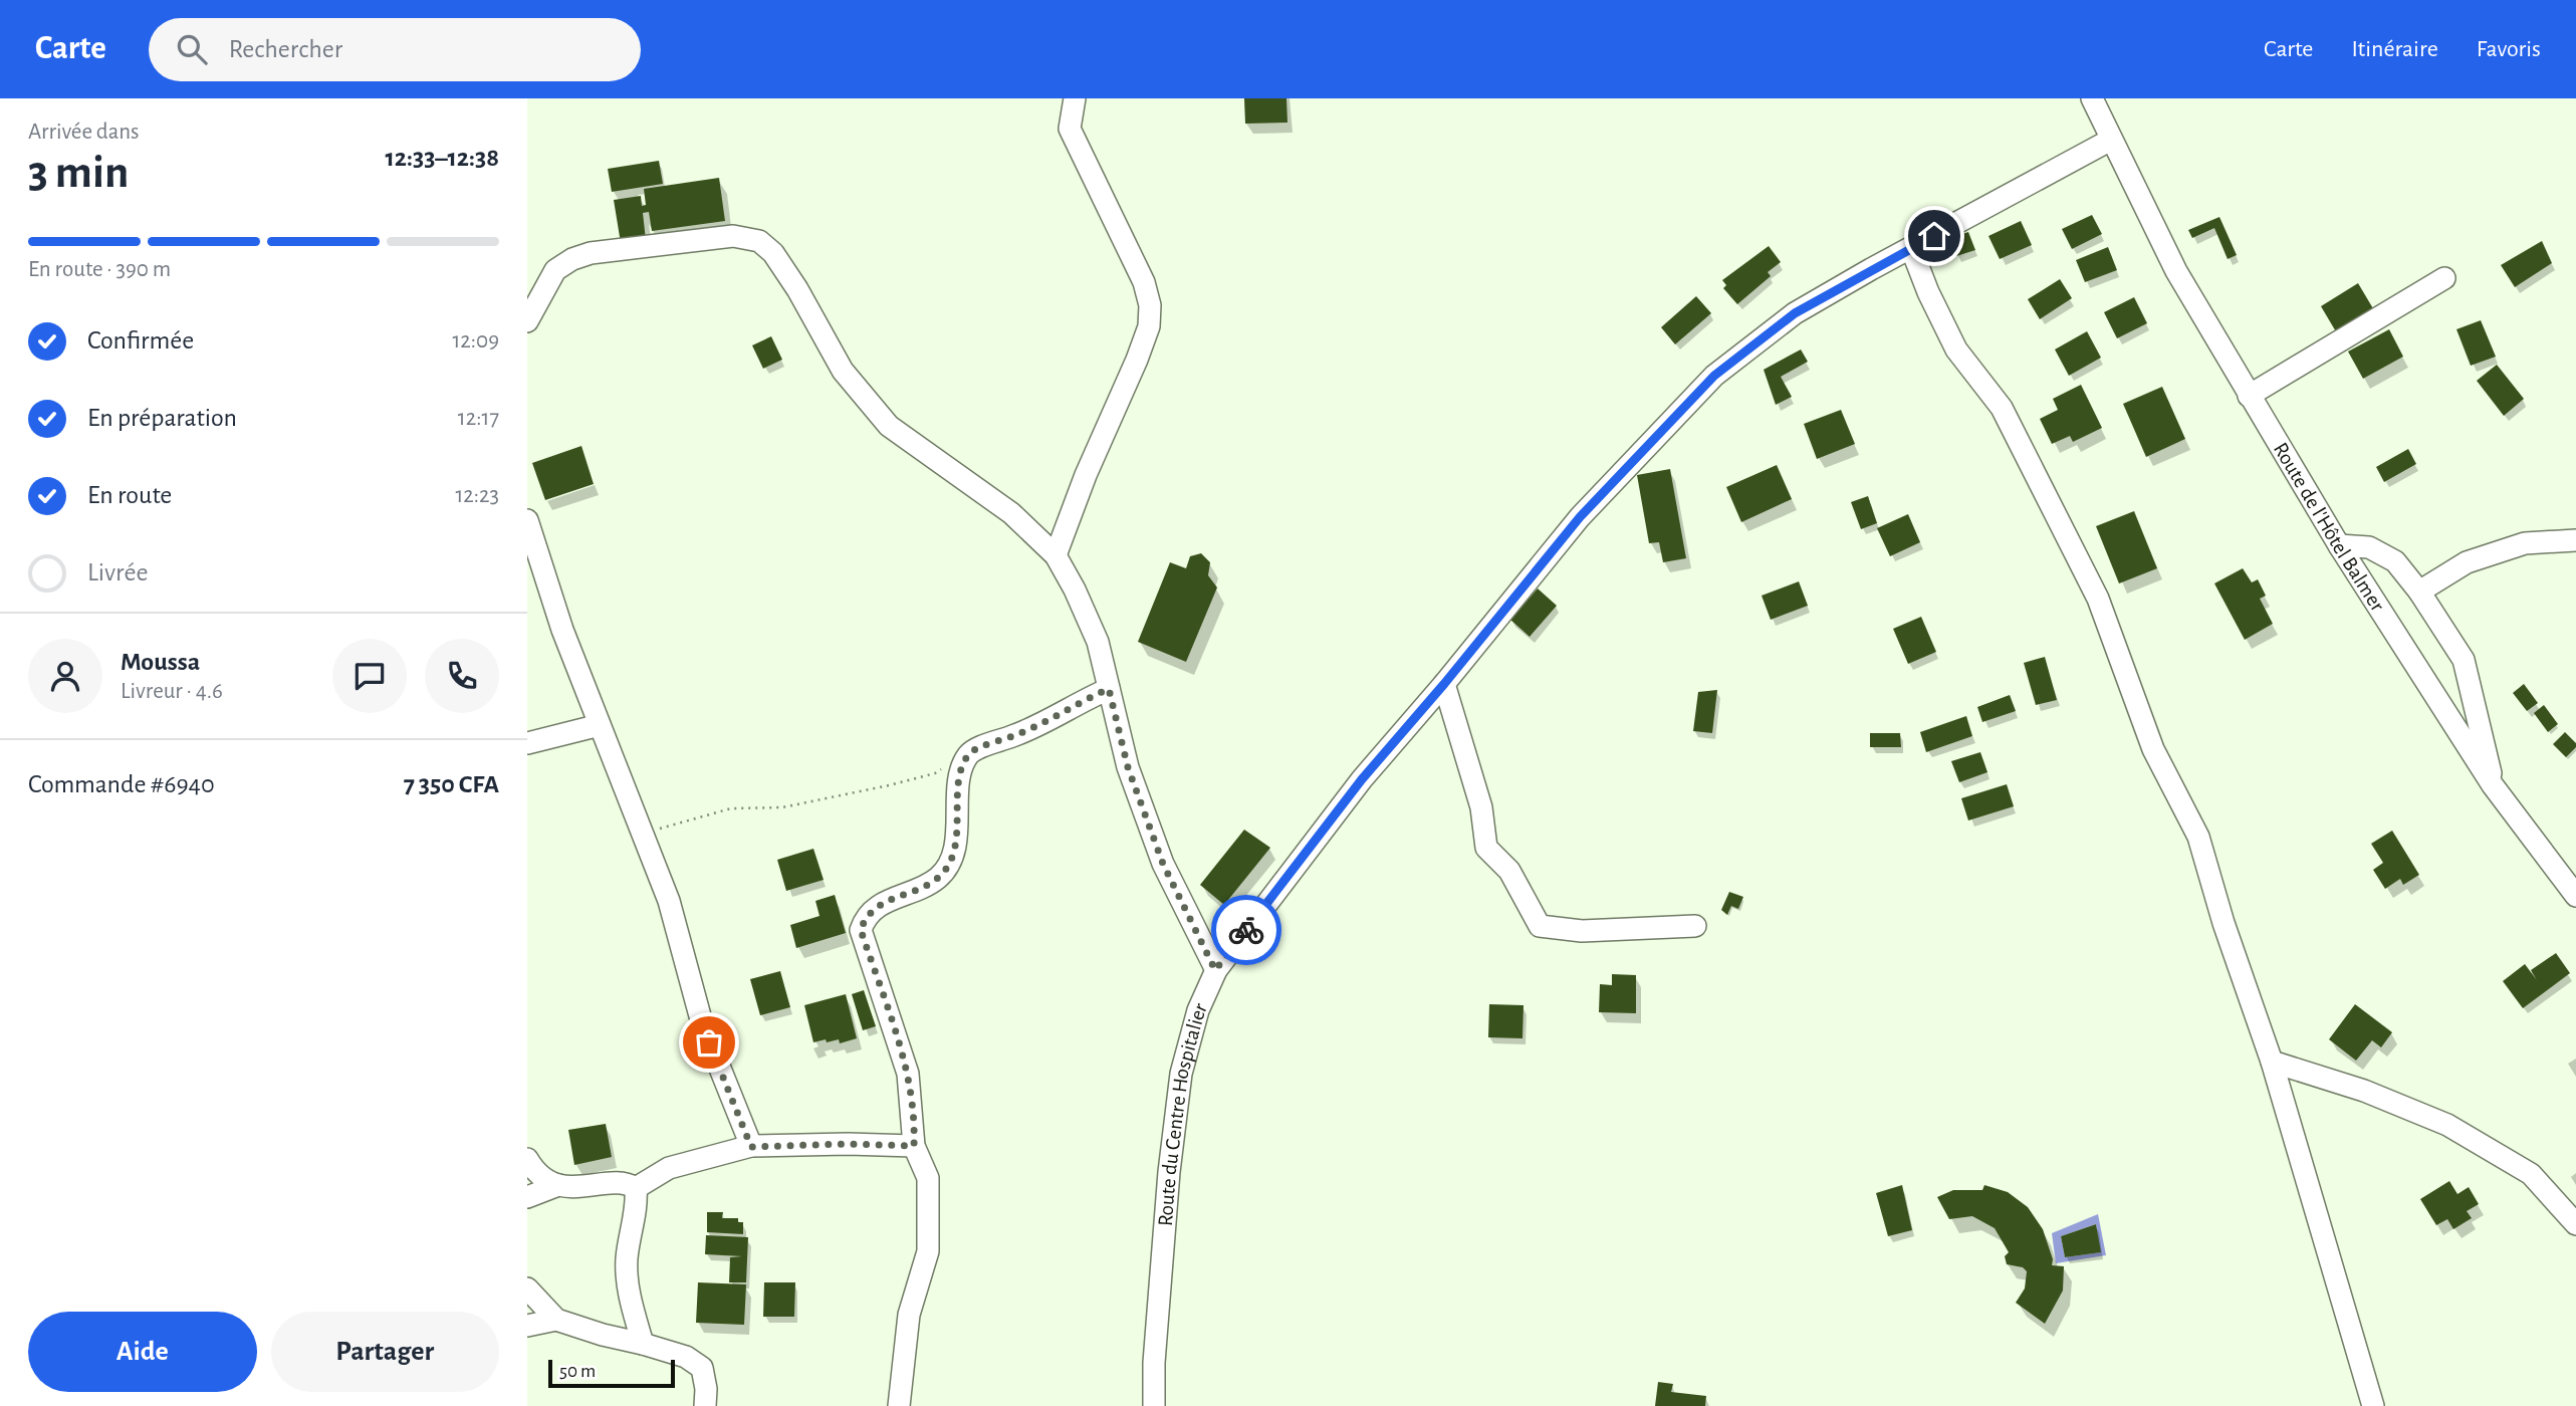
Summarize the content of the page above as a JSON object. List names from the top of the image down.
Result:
{
  "streets": {
    "street": ["Route de l'Hôtel Balmer", "Route du Centre Hospitalier"]
  },
  "crossings": [
    ["Route de l'Hôtel Balmer", "Route du Centre Hospitalier"]
  ],
  "scale_bar": "50 m",
  "page": {
    "header": "Carte",
    "search": "Rechercher",
    "nav": ["Carte", "Itinéraire", "Favoris"],
    "heading": ["3 min", "Arrivée dans", "12:33–12:38"],
    "panel": [
      "Moussa",
      "Livreur · 4.6",
      "Commande #6940",
      "7 350 CFA"
    ],
    "bar": "En route · 390 m",
    "list": [
      ["Confirmée", "12:09"],
      ["En préparation", "12:17"],
      ["En route", "12:23"],
      "Livrée"
    ],
    "buttons": ["Aide", "Partager"],
    "scale": "50 m"
  }
}
